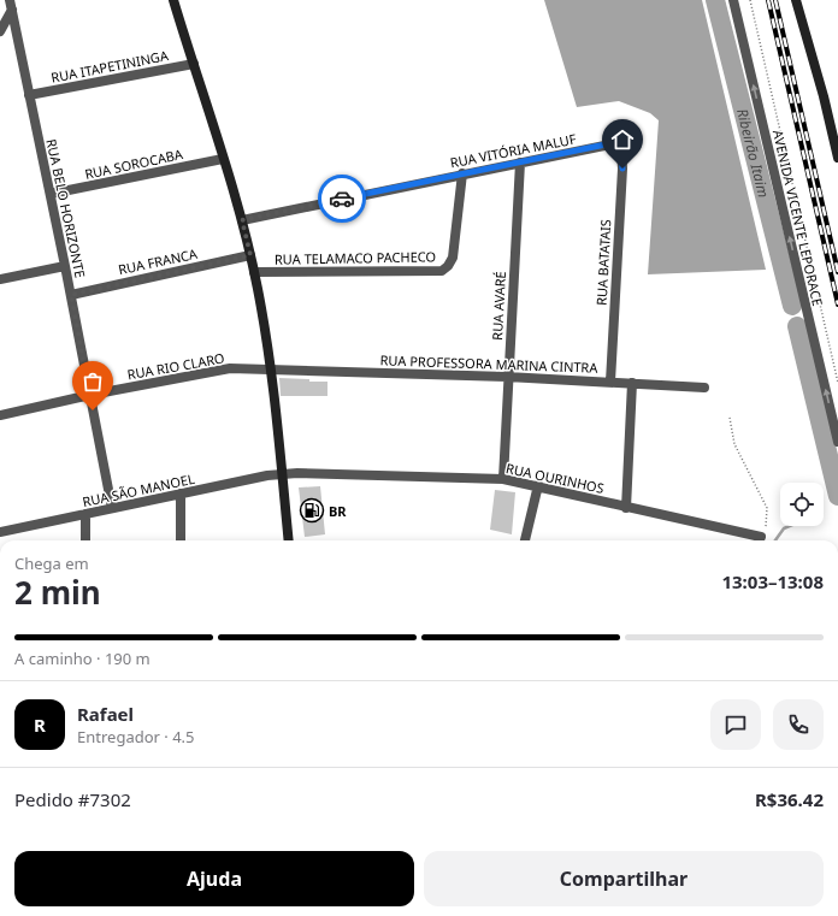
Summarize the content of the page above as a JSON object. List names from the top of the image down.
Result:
{
  "streets": {
    "street": [
      "RUA ITAPETININGA",
      "RUA VITÓRIA MALUF",
      "RUA SOROCABA",
      "RUA BELO HORIZONTE",
      "AVENIDA VICENTE LEPORACE",
      "RUA TELAMACO PACHECO",
      "RUA FRANCA",
      "RUA BATATAIS",
      "RUA AVARÉ",
      "RUA PROFESSORA MARINA CINTRA",
      "RUA RIO CLARO",
      "RUA OURINHOS",
      "RUA SÃO MANOEL"
    ]
  },
  "crossings": [
    ["RUA ITAPETININGA", "RUA BELO HORIZONTE"],
    ["RUA VITÓRIA MALUF", "RUA TELAMACO PACHECO"],
    ["RUA VITÓRIA MALUF", "RUA BATATAIS"],
    ["RUA VITÓRIA MALUF", "RUA AVARÉ"],
    ["RUA SOROCABA", "RUA BELO HORIZONTE"],
    ["RUA BELO HORIZONTE", "RUA FRANCA"],
    ["RUA BELO HORIZONTE", "RUA RIO CLARO"],
    ["RUA BELO HORIZONTE", "RUA SÃO MANOEL"],
    ["RUA BATATAIS", "RUA PROFESSORA MARINA CINTRA"],
    ["RUA AVARÉ", "RUA PROFESSORA MARINA CINTRA"],
    ["RUA AVARÉ", "RUA OURINHOS"],
    ["RUA PROFESSORA MARINA CINTRA", "RUA RIO CLARO"],
    ["RUA OURINHOS", "RUA SÃO MANOEL"]
  ],
  "one_way": ["AVENIDA VICENTE LEPORACE"],
  "water": ["Ribeirão Itaim"],
  "places": {
    "fuel station": ["BR"]
  },
  "page": {
    "heading": ["2 min", "Chega em", "13:03–13:08"],
    "panel": [
      "Rafael",
      "Entregador · 4.5",
      "Pedido #7302",
      "R$36.42"
    ],
    "bar": "A caminho · 190 m",
    "round": "R",
    "buttons": ["Ajuda", "Compartilhar"]
  }
}
